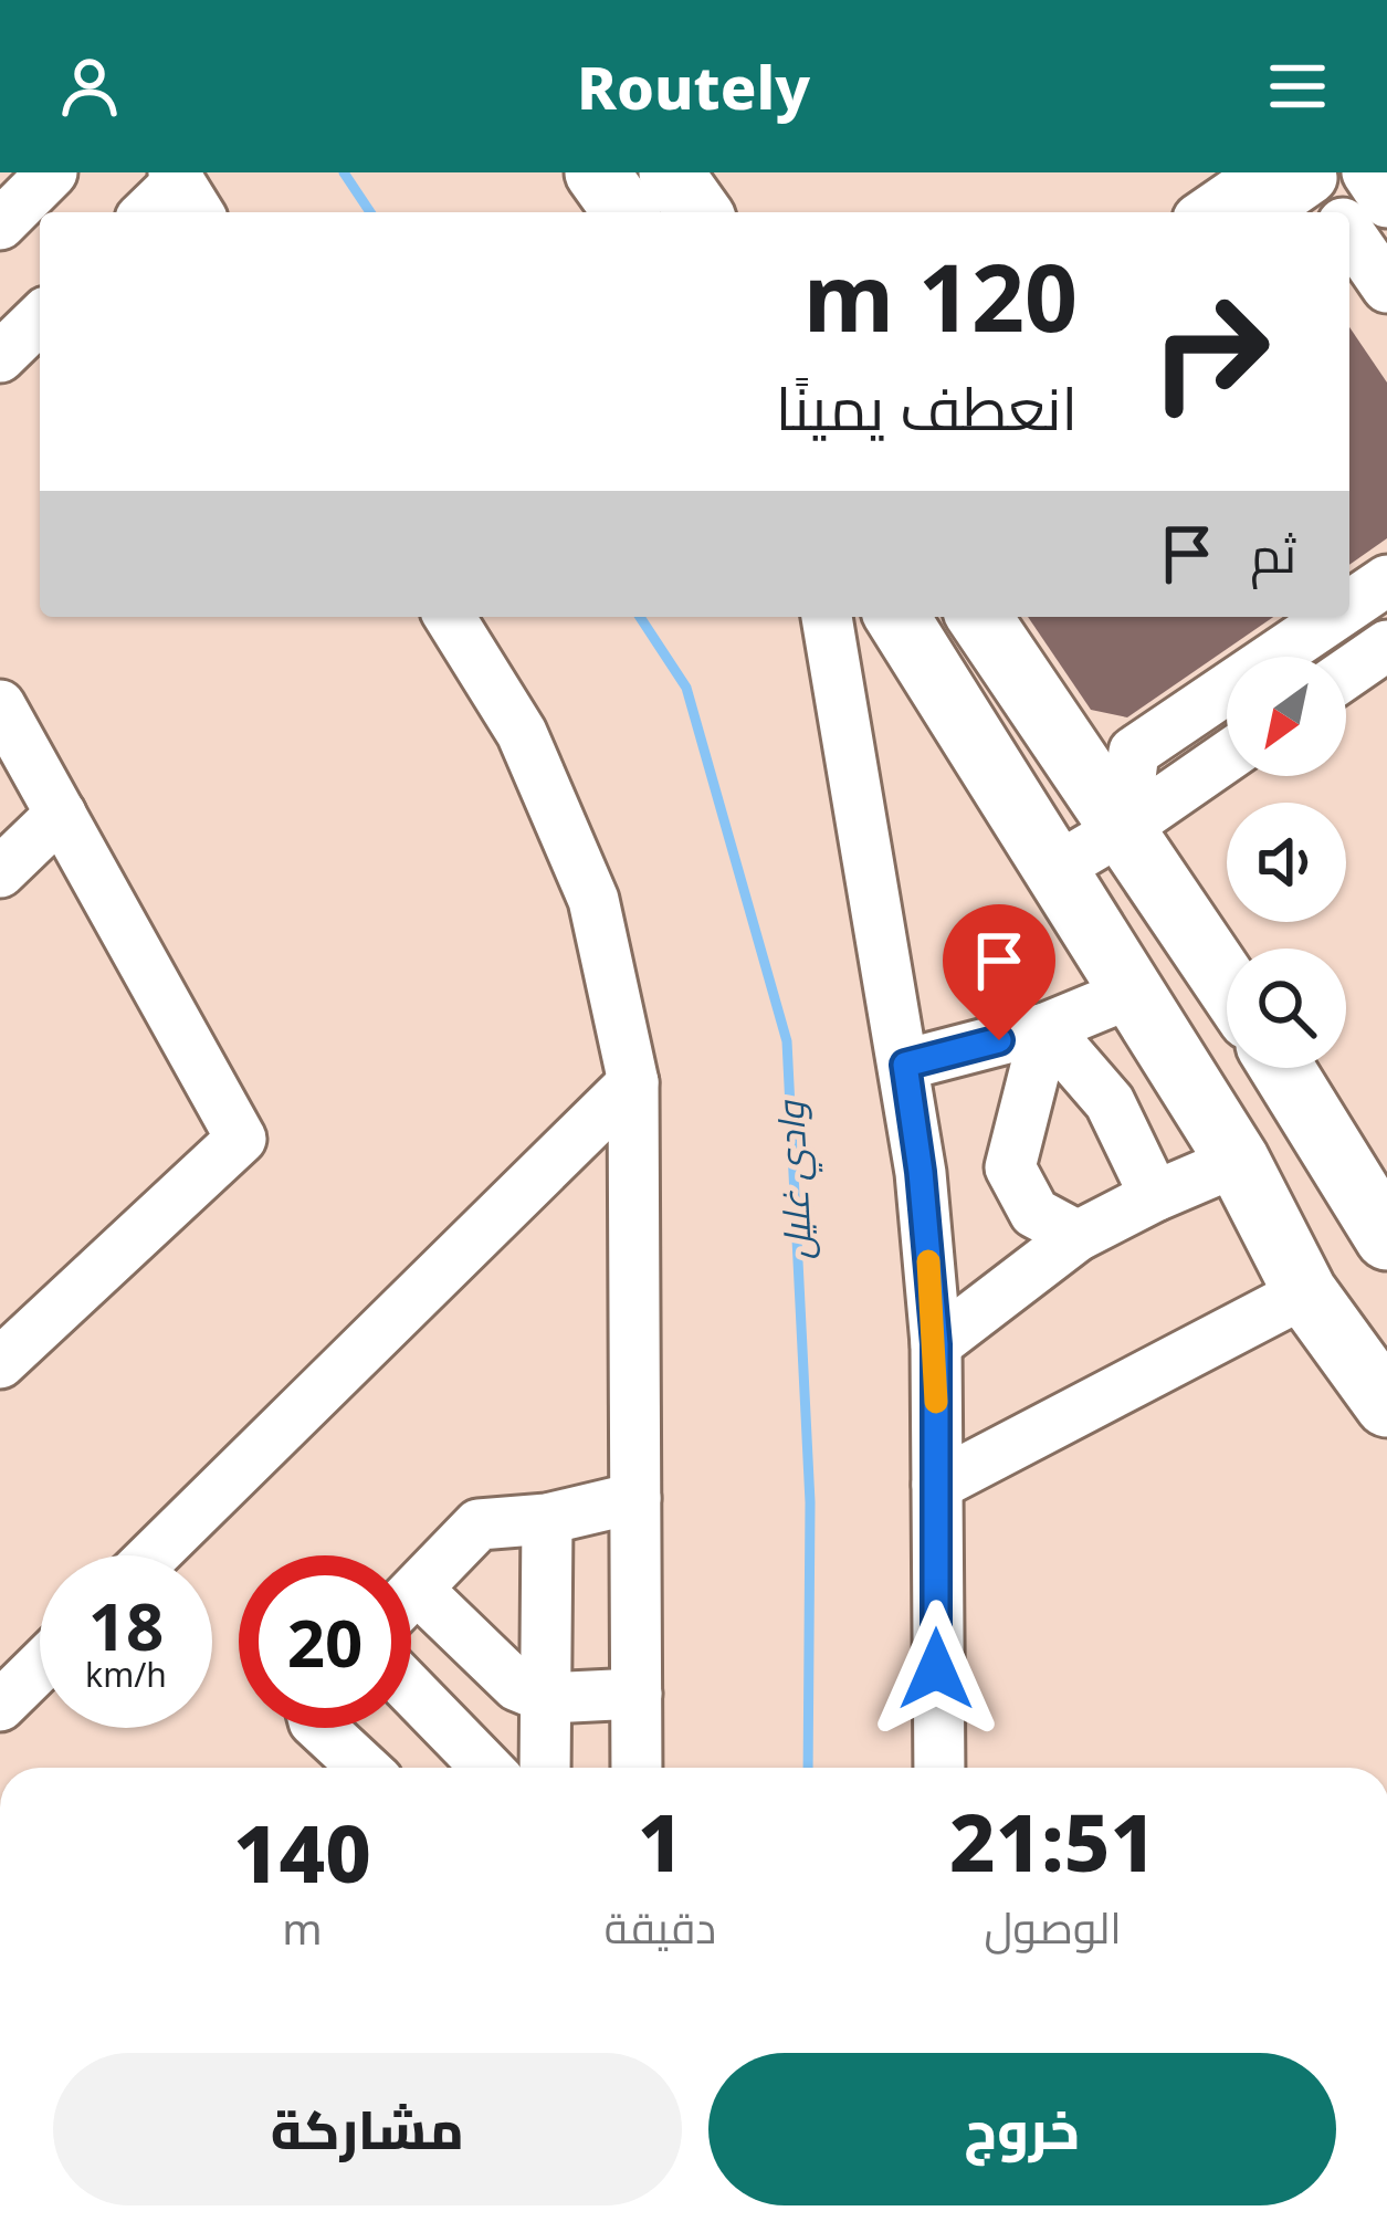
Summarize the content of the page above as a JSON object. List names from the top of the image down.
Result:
{
  "water": ["وادي غليل"],
  "north": "bottom left",
  "page": {
    "header": "Routely",
    "turn": ["120 m", "انعطف يمينًا"],
    "then": "ثم",
    "speed": "18 km/h",
    "limit": "20",
    "eta": [
      "21:51",
      "الوصول",
      "1",
      "دقيقة",
      "140",
      "m"
    ],
    "buttons": ["خروج", "مشاركة"]
  }
}
